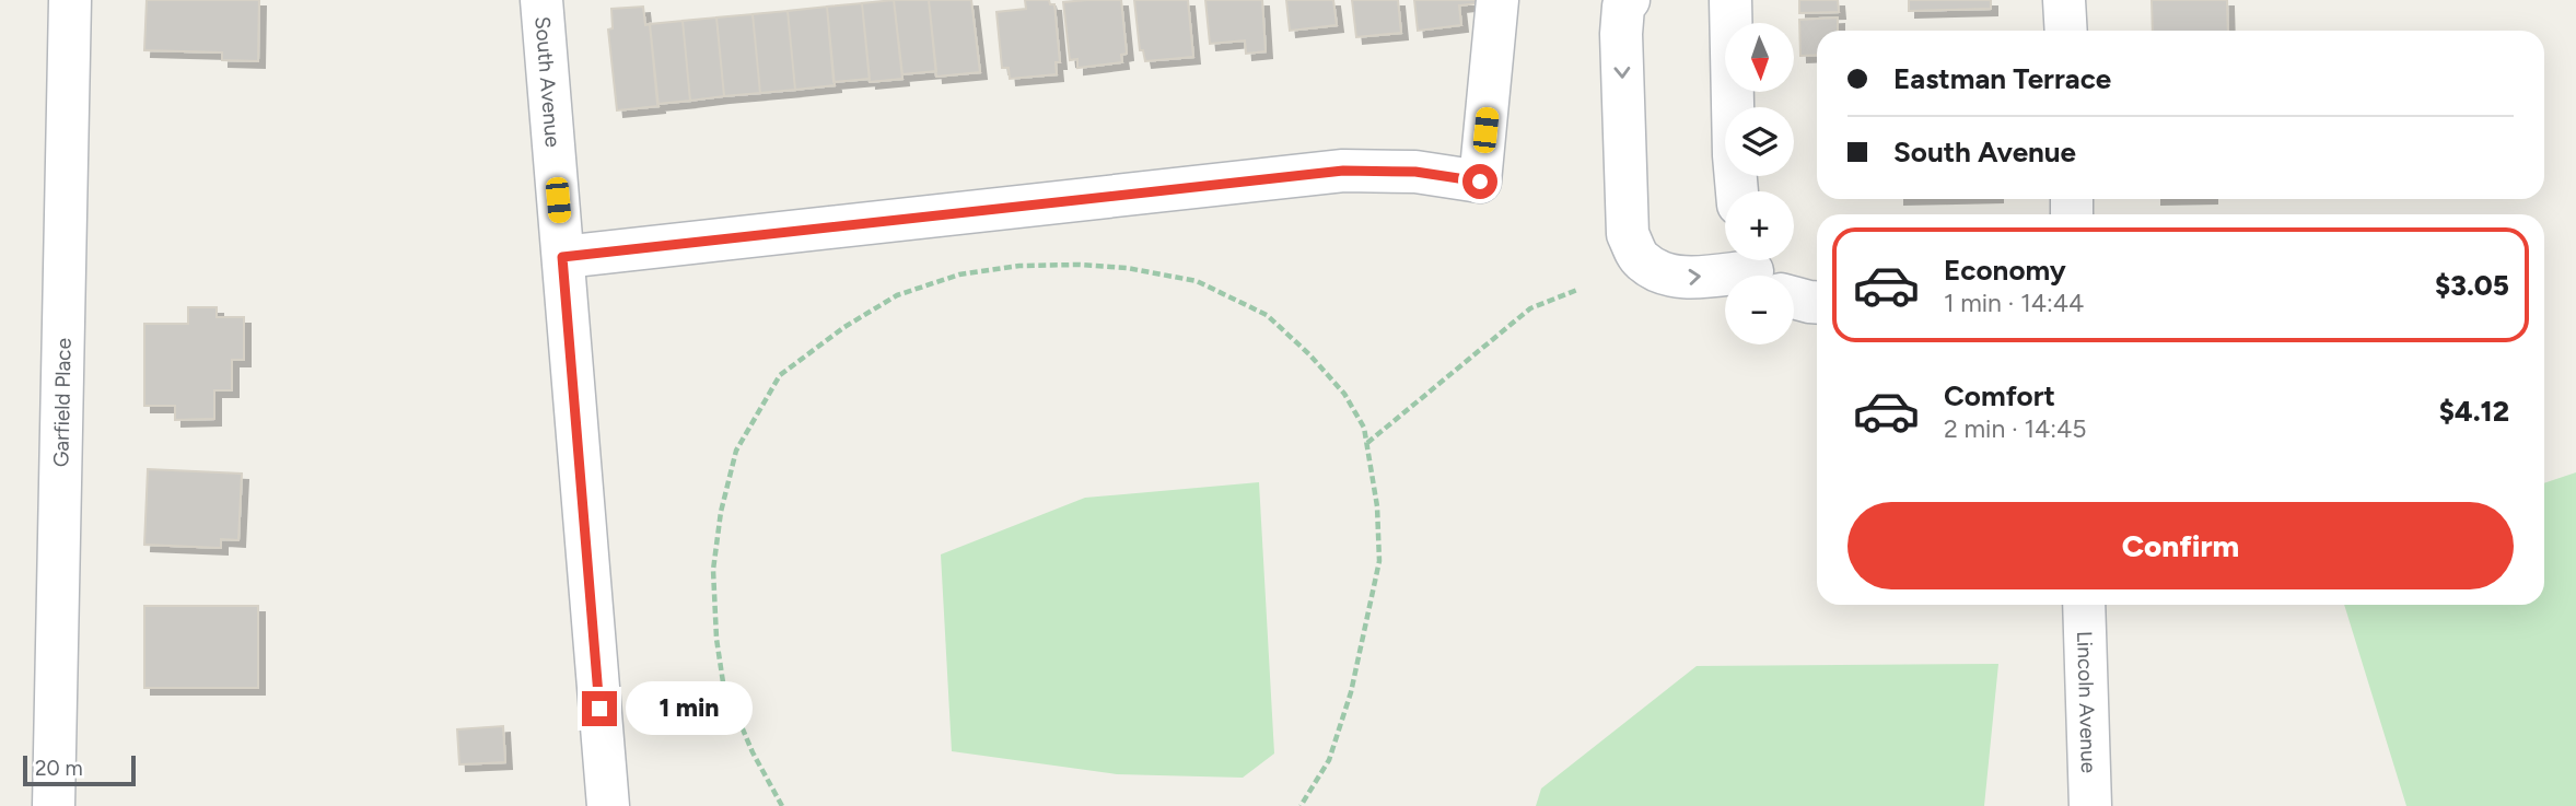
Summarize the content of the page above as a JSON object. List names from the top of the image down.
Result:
{
  "streets": {
    "street": ["South Avenue", "Garfield Place", "Lincoln Avenue"]
  },
  "scale_bar": "20 m",
  "north": "bottom",
  "page": {
    "map_buttons": ["+", "−"],
    "banner": ["Eastman Terrace", "South Avenue"],
    "list": [
      {
        "name": "Economy",
        "note": "1 min · 14:44",
        "value": "$3.05"
      },
      {
        "name": "Comfort",
        "note": "2 min · 14:45",
        "value": "$4.12"
      }
    ],
    "buttons": "Confirm",
    "bubble": "1 min",
    "scale": "20 m"
  }
}
